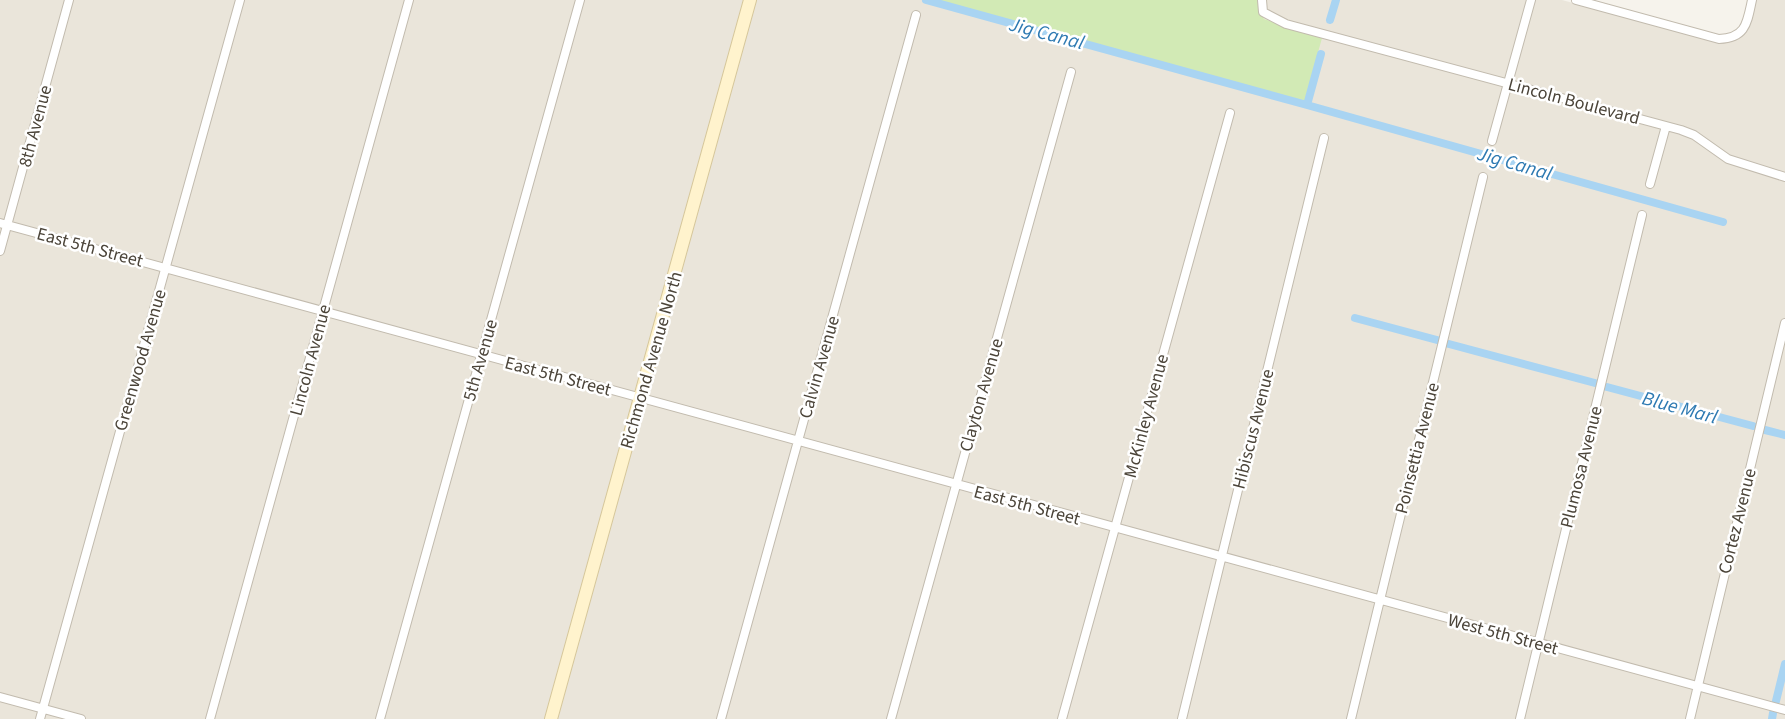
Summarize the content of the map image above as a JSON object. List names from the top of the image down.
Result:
{
  "streets": {
    "street": [
      "Lincoln Boulevard",
      "8th Avenue",
      "East 5th Street",
      "Greenwood Avenue",
      "Lincoln Avenue",
      "5th Avenue",
      "Richmond Avenue North",
      "Calvin Avenue",
      "Clayton Avenue",
      "McKinley Avenue",
      "Hibiscus Avenue",
      "Poinsettia Avenue",
      "Plumosa Avenue",
      "Cortez Avenue",
      "West 5th Street"
    ]
  },
  "crossings": [
    ["8th Avenue", "East 5th Street"],
    ["East 5th Street", "Greenwood Avenue"],
    ["East 5th Street", "Lincoln Avenue"],
    ["East 5th Street", "5th Avenue"],
    ["East 5th Street", "Richmond Avenue North"],
    ["East 5th Street", "Calvin Avenue"],
    ["East 5th Street", "Clayton Avenue"],
    ["East 5th Street", "McKinley Avenue"],
    ["East 5th Street", "Hibiscus Avenue"],
    ["East 5th Street", "West 5th Street"],
    ["Hibiscus Avenue", "West 5th Street"],
    ["Poinsettia Avenue", "West 5th Street"],
    ["Plumosa Avenue", "West 5th Street"],
    ["Cortez Avenue", "West 5th Street"]
  ],
  "water": ["Jig Canal", "Blue Marl"]
}
